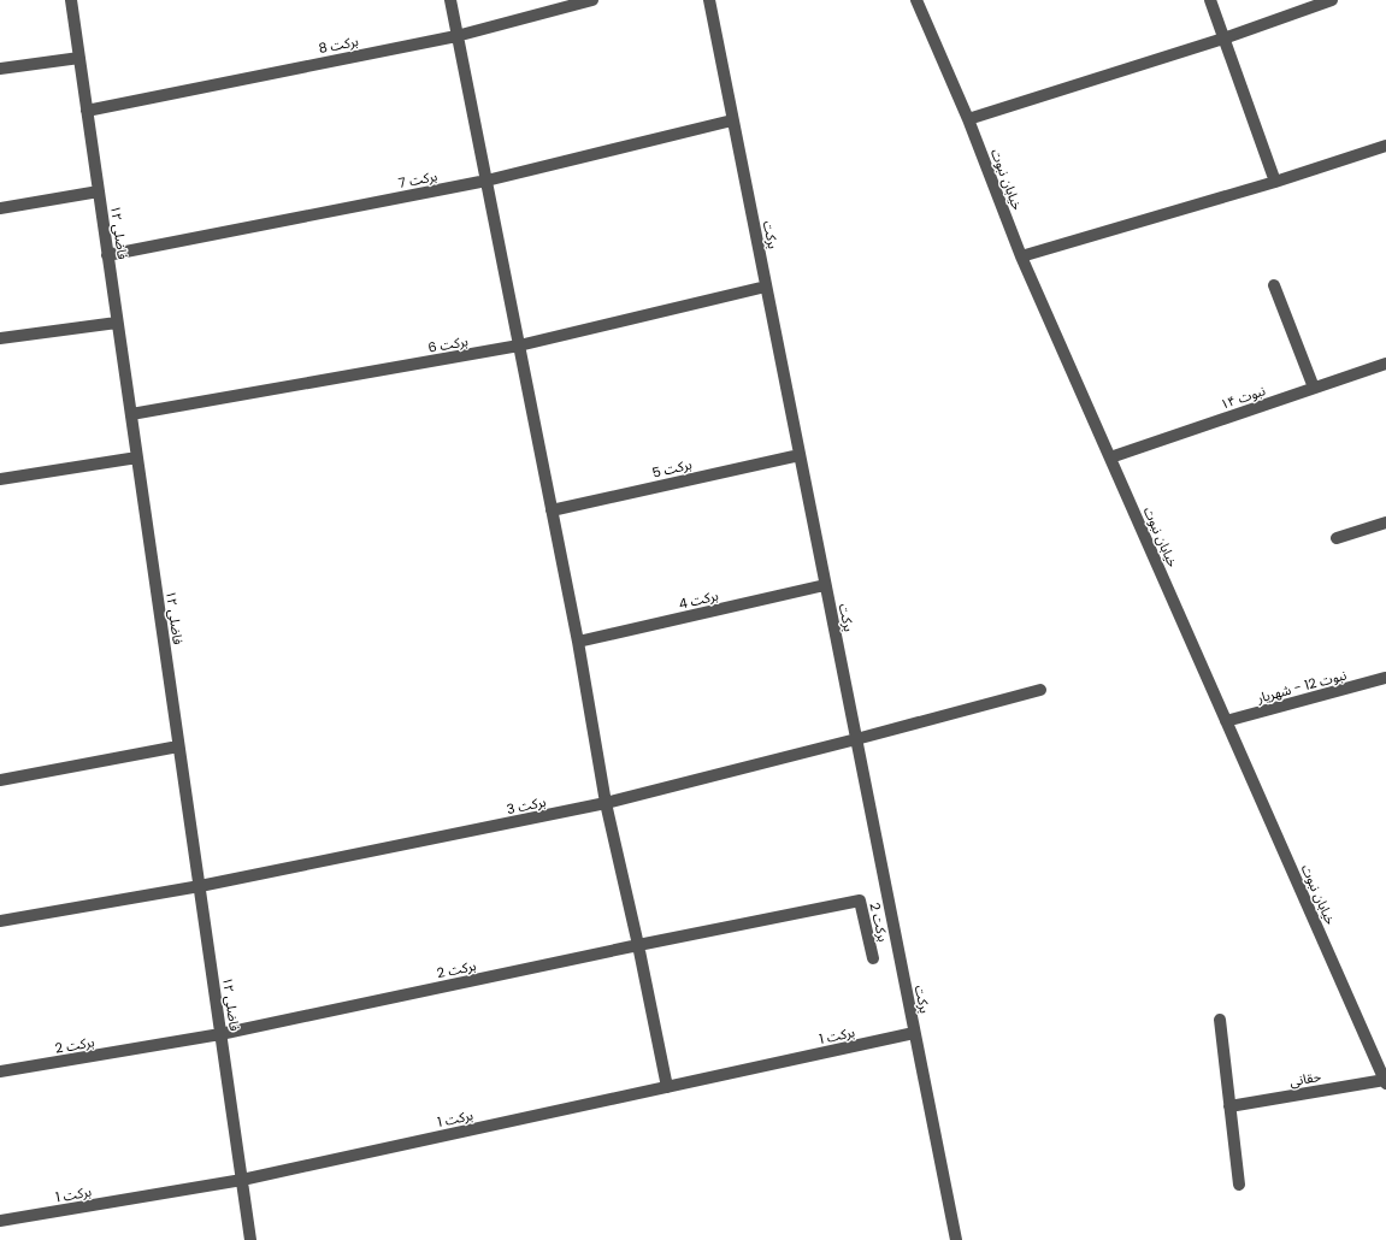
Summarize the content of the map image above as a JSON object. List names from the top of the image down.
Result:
{
  "streets": {
    "street": [
      "برکت 8",
      "برکت 7",
      "خیابان نبوت",
      "فاضلی ۱۲",
      "برکت",
      "برکت 6",
      "نبوت ۱۴",
      "برکت 5",
      "برکت 4",
      "نبوت 12 - شهریار",
      "برکت 3",
      "برکت 2",
      "برکت 1",
      "حقانی"
    ]
  },
  "crossings": [
    ["برکت 8", "فاضلی ۱۲"],
    ["برکت 7", "فاضلی ۱۲"],
    ["برکت 7", "برکت"],
    ["خیابان نبوت", "نبوت ۱۴"],
    ["خیابان نبوت", "نبوت 12 - شهریار"],
    ["خیابان نبوت", "حقانی"],
    ["فاضلی ۱۲", "برکت 6"],
    ["فاضلی ۱۲", "برکت 3"],
    ["فاضلی ۱۲", "برکت 2"],
    ["فاضلی ۱۲", "برکت 1"],
    ["برکت", "برکت 6"],
    ["برکت", "برکت 5"],
    ["برکت", "برکت 4"],
    ["برکت", "برکت 3"],
    ["برکت", "برکت 1"]
  ]
}
